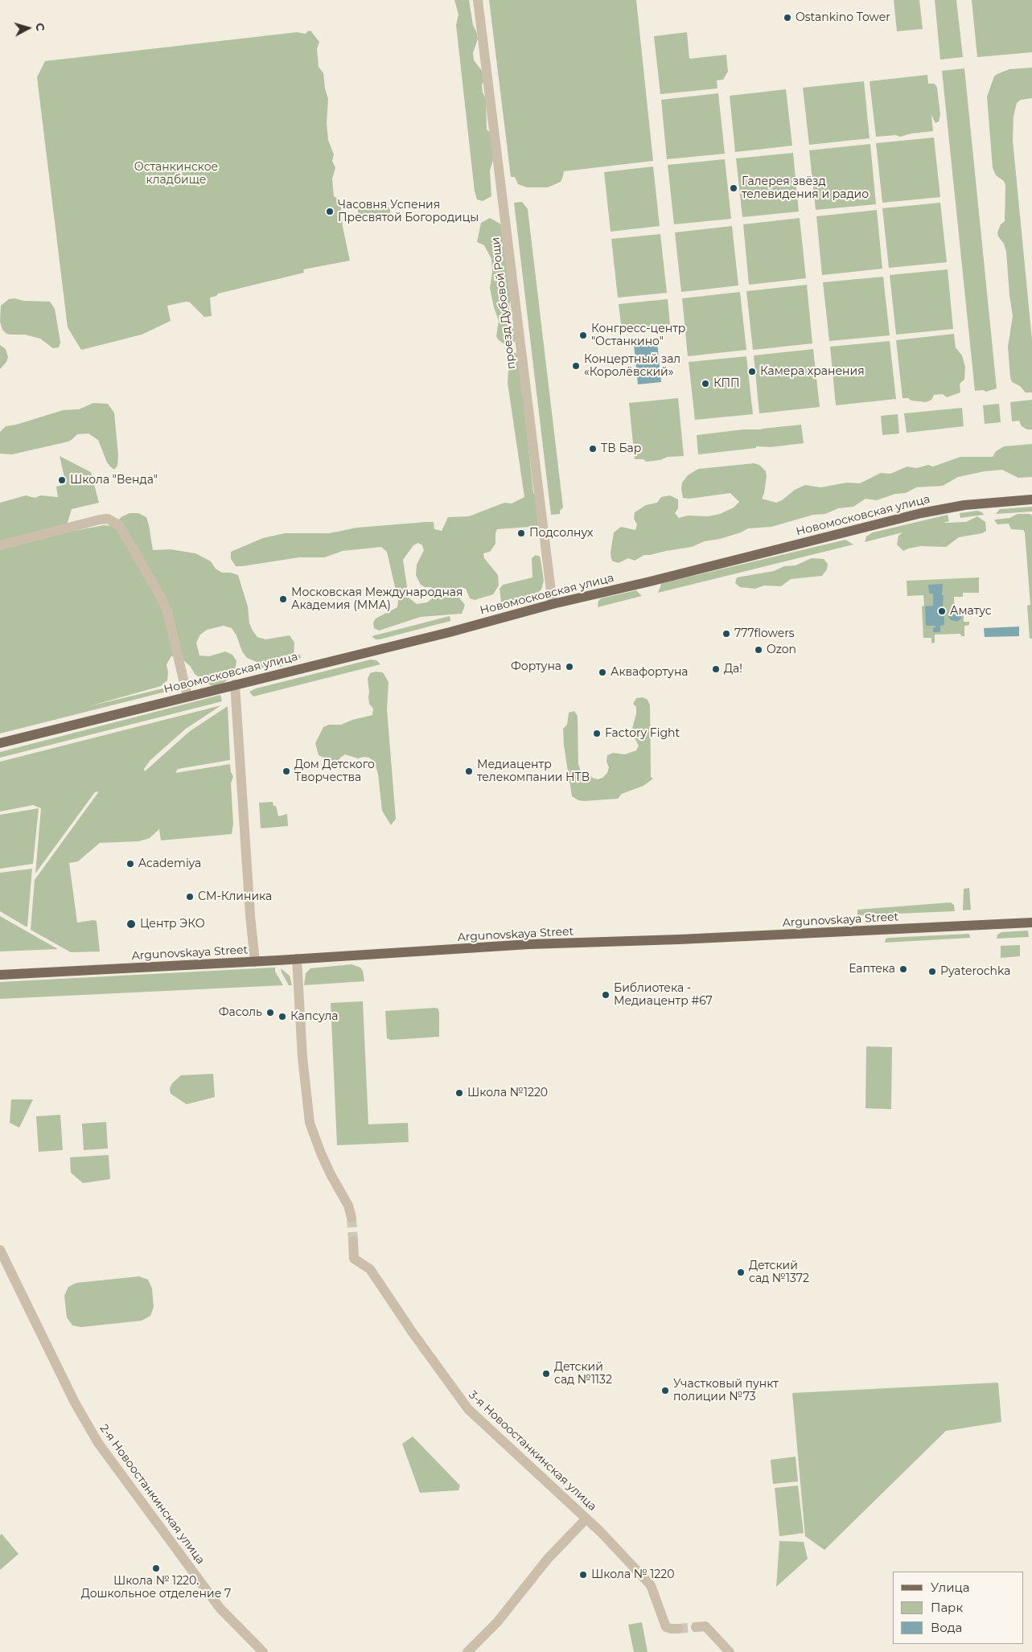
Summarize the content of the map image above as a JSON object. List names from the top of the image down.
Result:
{
  "streets": {
    "main road": ["Новомосковская улица", "Argunovskaya Street"],
    "street": ["проезд Дубовой Рощи", "3-я Новоостанкинская улица", "2-я Новоостанкинская улица"]
  },
  "crossings": [
    ["проезд Дубовой Рощи", "Новомосковская улица"]
  ],
  "parks": ["Останкинское кладбище"],
  "places": [
    "Ostankino Tower",
    "Галерея звёзд телевидения и радио",
    "Часовня Успения Пресвятой Богородицы",
    "Конгресс-центр \"Останкино\"",
    "Концертный зал «Королёвский»",
    "Камера хранения",
    "КПП",
    "ТВ Бар",
    "Школа \"Венда\"",
    "Подсолнух",
    "Московская Международная Академия (ММА)",
    "Аматус",
    "777flowers",
    "Ozon",
    "Фортуна",
    "Да!",
    "Аквафортуна",
    "Factory Fight",
    "Дом Детского Творчества",
    "Медиацентр телекомпании НТВ",
    "Academiya",
    "СМ-Клиника",
    "Центр ЭКО",
    "Еаптека",
    "Pyaterochka",
    "Библиотека - Медиацентр #67",
    "Фасоль",
    "Капсула",
    "Школа №1220",
    "Детский сад №1372",
    "Детский сад №1132",
    "Участковый пункт полиции №73",
    "Школа № 1220. Дошкольное отделение 7",
    "Школа № 1220"
  ],
  "legend": ["Улица", "Парк", "Вода"],
  "north": "right"
}
